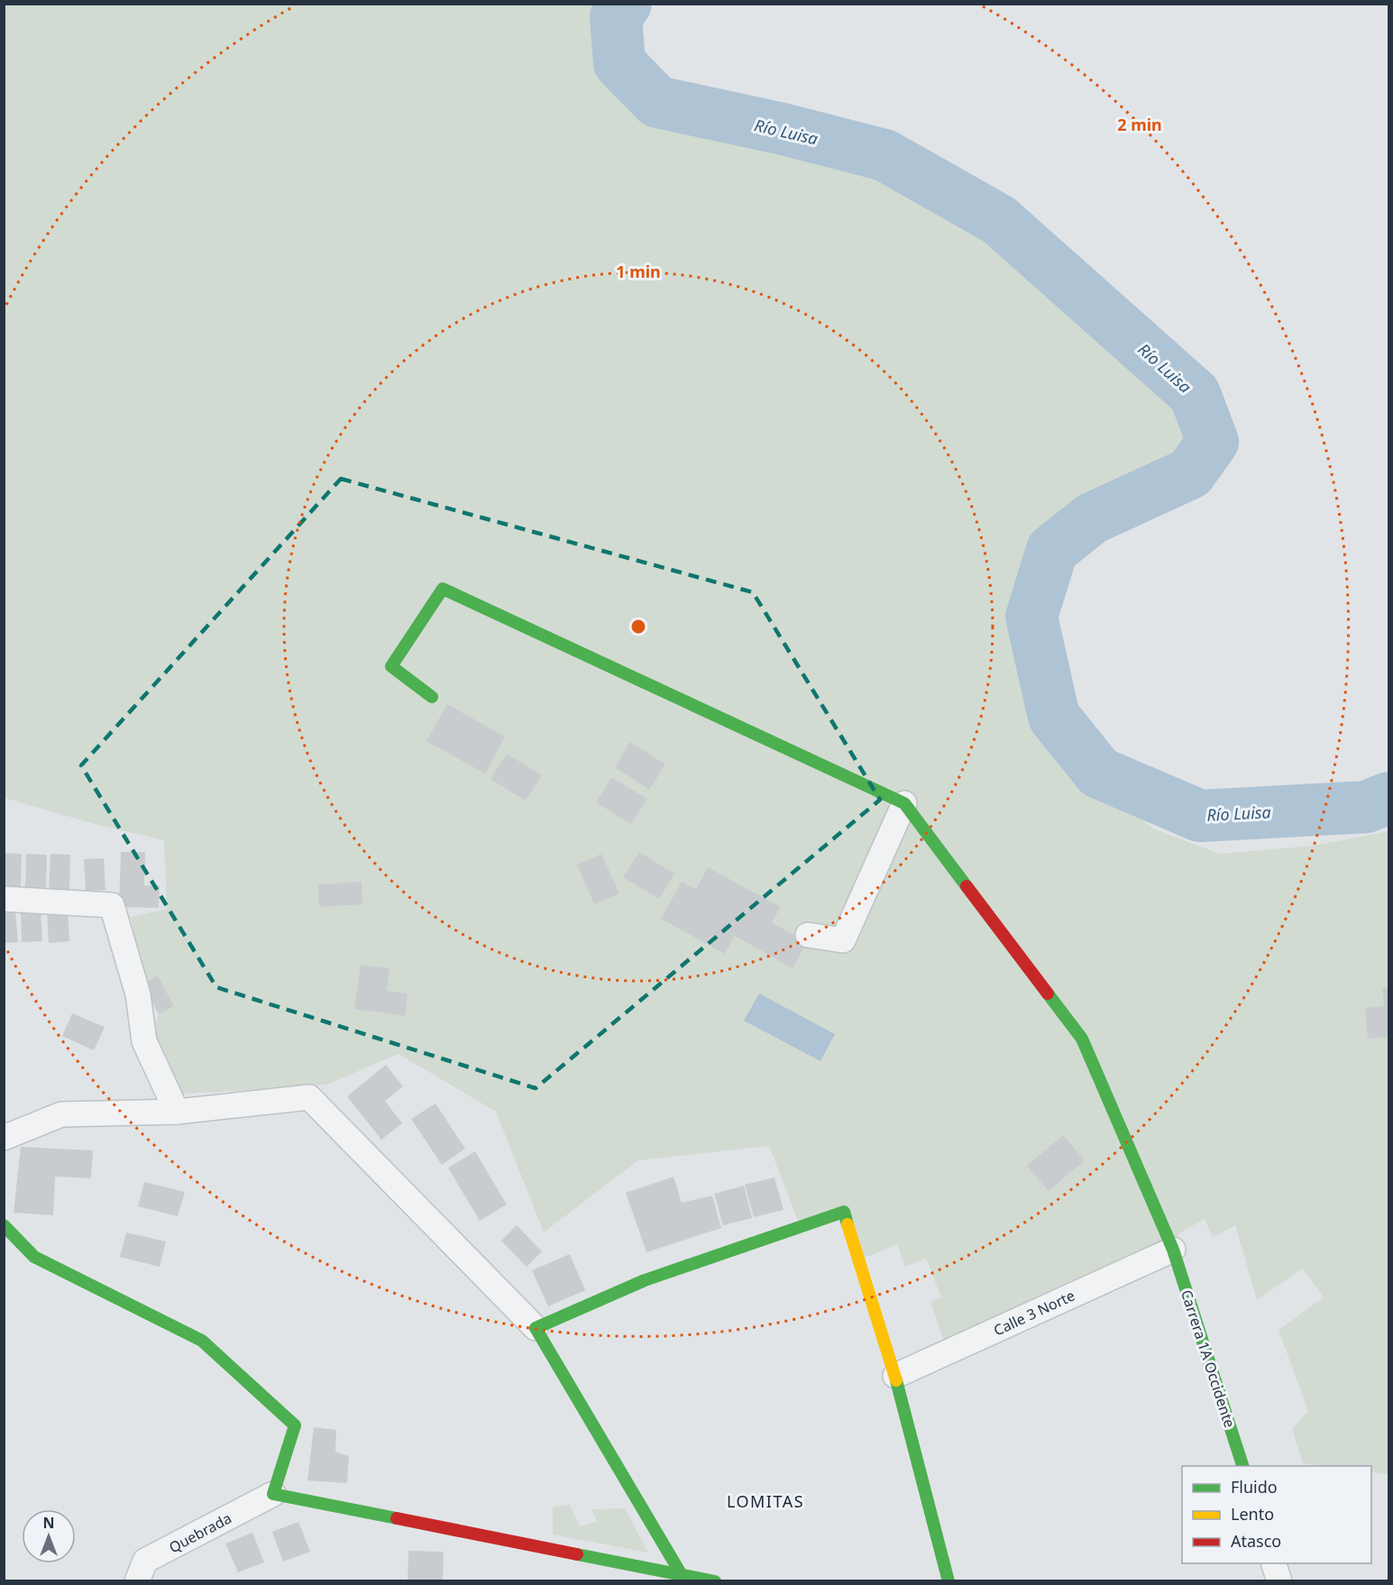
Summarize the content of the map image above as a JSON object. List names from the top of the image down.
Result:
{
  "streets": {
    "street": ["Calle 3 Norte", "Carrera 1A Occidente", "Quebrada"]
  },
  "crossings": [
    ["Calle 3 Norte", "Carrera 1A Occidente"]
  ],
  "districts": ["LOMITAS"],
  "water": ["Río Luisa"],
  "legend": ["Fluido", "Lento", "Atasco"],
  "north": "top",
  "rings": ["2 min", "1 min"]
}
